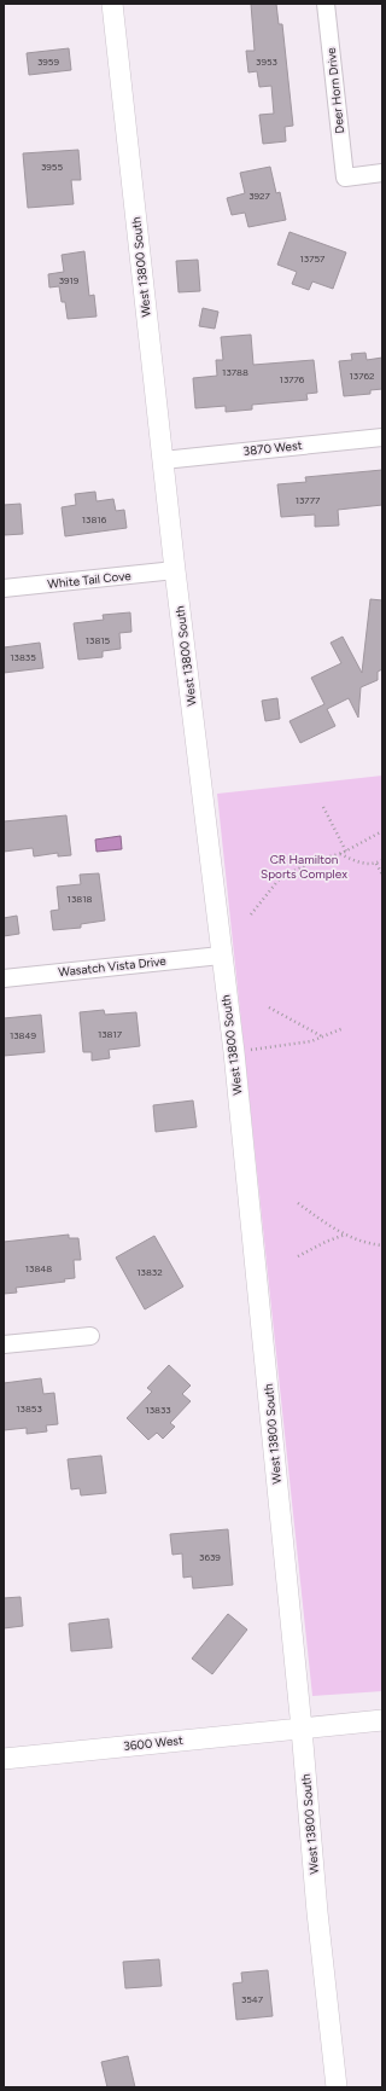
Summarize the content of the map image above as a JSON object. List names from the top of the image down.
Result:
{
  "streets": {
    "street": [
      "Deer Horn Drive",
      "West 13800 South",
      "3870 West",
      "White Tail Cove",
      "Wasatch Vista Drive",
      "3600 West"
    ]
  },
  "crossings": [
    ["West 13800 South", "3870 West"],
    ["West 13800 South", "White Tail Cove"],
    ["West 13800 South", "Wasatch Vista Drive"],
    ["West 13800 South", "3600 West"]
  ],
  "parks": ["CR Hamilton Sports Complex"],
  "house_numbers": [
    "3959",
    "3953",
    "3955",
    "3927",
    "13757",
    "3919",
    "13788",
    "13762",
    "13776",
    "13777",
    "13816",
    "13815",
    "13835",
    "13818",
    "13817",
    "13849",
    "13848",
    "13832",
    "13853",
    "13833",
    "3639",
    "3547"
  ]
}
